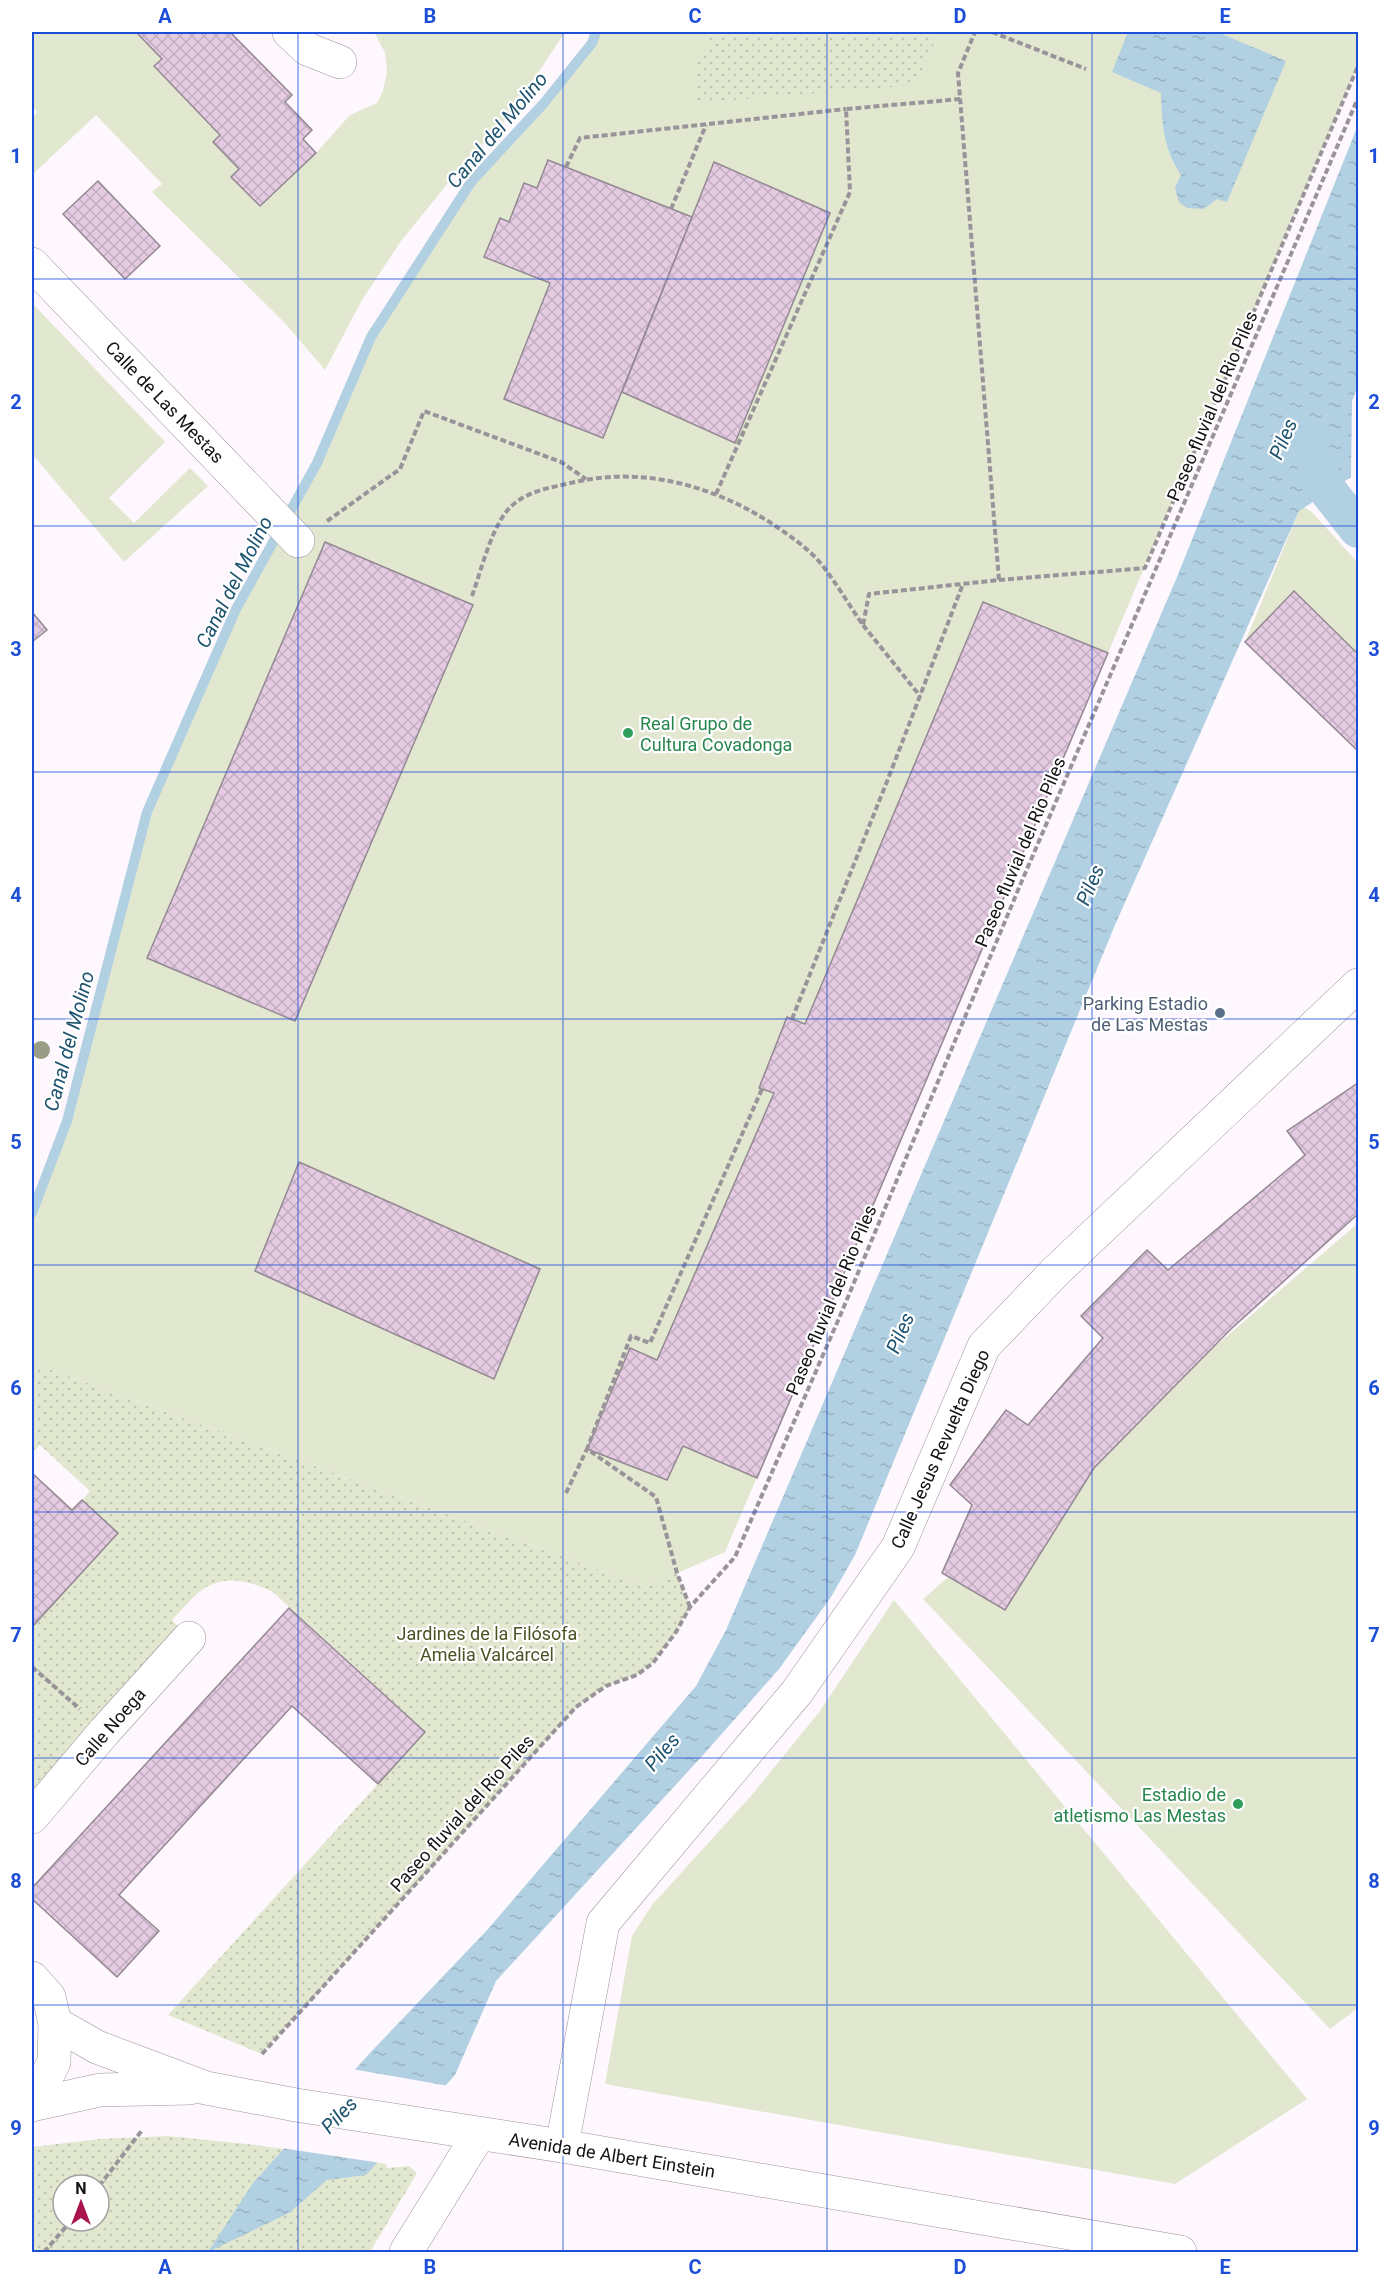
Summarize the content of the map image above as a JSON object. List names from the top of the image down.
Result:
{
  "streets": {
    "street": [
      "Calle de Las Mestas",
      "Calle Jesus Revuelta Diego",
      "Calle Noega",
      "Avenida de Albert Einstein"
    ],
    "path": ["Paseo fluvial del Rio Piles"]
  },
  "crossings": [
    ["Calle Jesus Revuelta Diego", "Avenida de Albert Einstein"]
  ],
  "water": ["Canal del Molino", "Piles"],
  "parks": ["Jardines de la Filósofa Amelia Valcárcel"],
  "places": ["Real Grupo de Cultura Covadonga", "Parking Estadio de Las Mestas", "Estadio de atletismo Las Mestas"],
  "north": "top",
  "grid": {
    "columns": [
      "A",
      "B",
      "C",
      "D",
      "E"
    ],
    "rows": [
      "1",
      "2",
      "3",
      "4",
      "5",
      "6",
      "7",
      "8",
      "9"
    ]
  }
}
